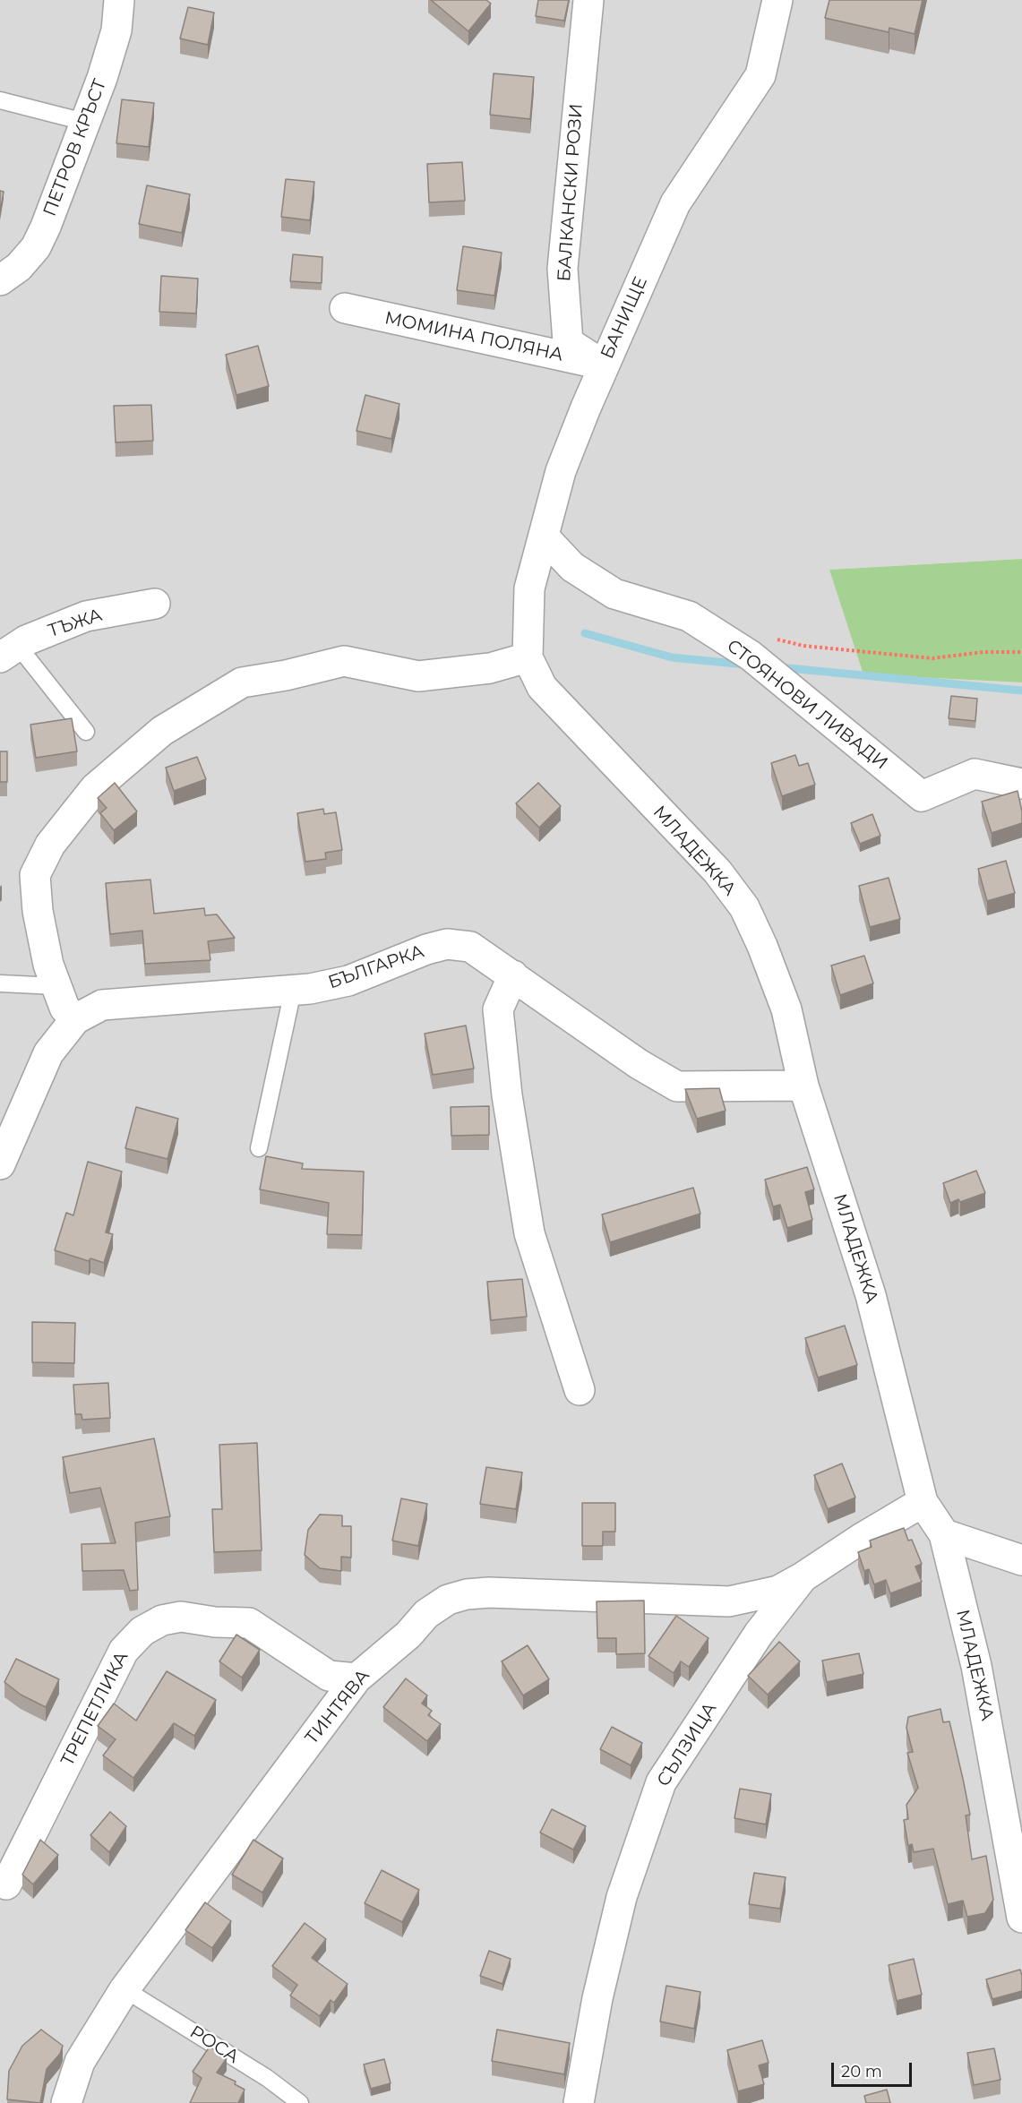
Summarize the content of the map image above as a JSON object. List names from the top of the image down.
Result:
{
  "streets": {
    "street": [
      "ПЕТРОВ КРЪСТ",
      "БАЛКАНСКИ РОЗИ",
      "БАНИЩЕ",
      "МОМИНА ПОЛЯНА",
      "ТЪЖА",
      "СТОЯНОВИ ЛИВАДИ",
      "МЛАДЕЖКА",
      "БЪЛГАРКА",
      "ТИНТЯВА",
      "ТРЕПЕТЛИКА",
      "СЪЛЗИЦА"
    ],
    "lane": ["РОСА"]
  },
  "crossings": [
    ["БАЛКАНСКИ РОЗИ", "БАНИЩЕ"],
    ["БАЛКАНСКИ РОЗИ", "МОМИНА ПОЛЯНА"],
    ["БАНИЩЕ", "МОМИНА ПОЛЯНА"],
    ["БАНИЩЕ", "СТОЯНОВИ ЛИВАДИ"],
    ["БАНИЩЕ", "МЛАДЕЖКА"],
    ["МЛАДЕЖКА", "БЪЛГАРКА"],
    ["МЛАДЕЖКА", "СЪЛЗИЦА"],
    ["ТИНТЯВА", "ТРЕПЕТЛИКА"],
    ["ТИНТЯВА", "СЪЛЗИЦА"],
    ["ТИНТЯВА", "РОСА"]
  ],
  "scale_bar": "20 m"
}
